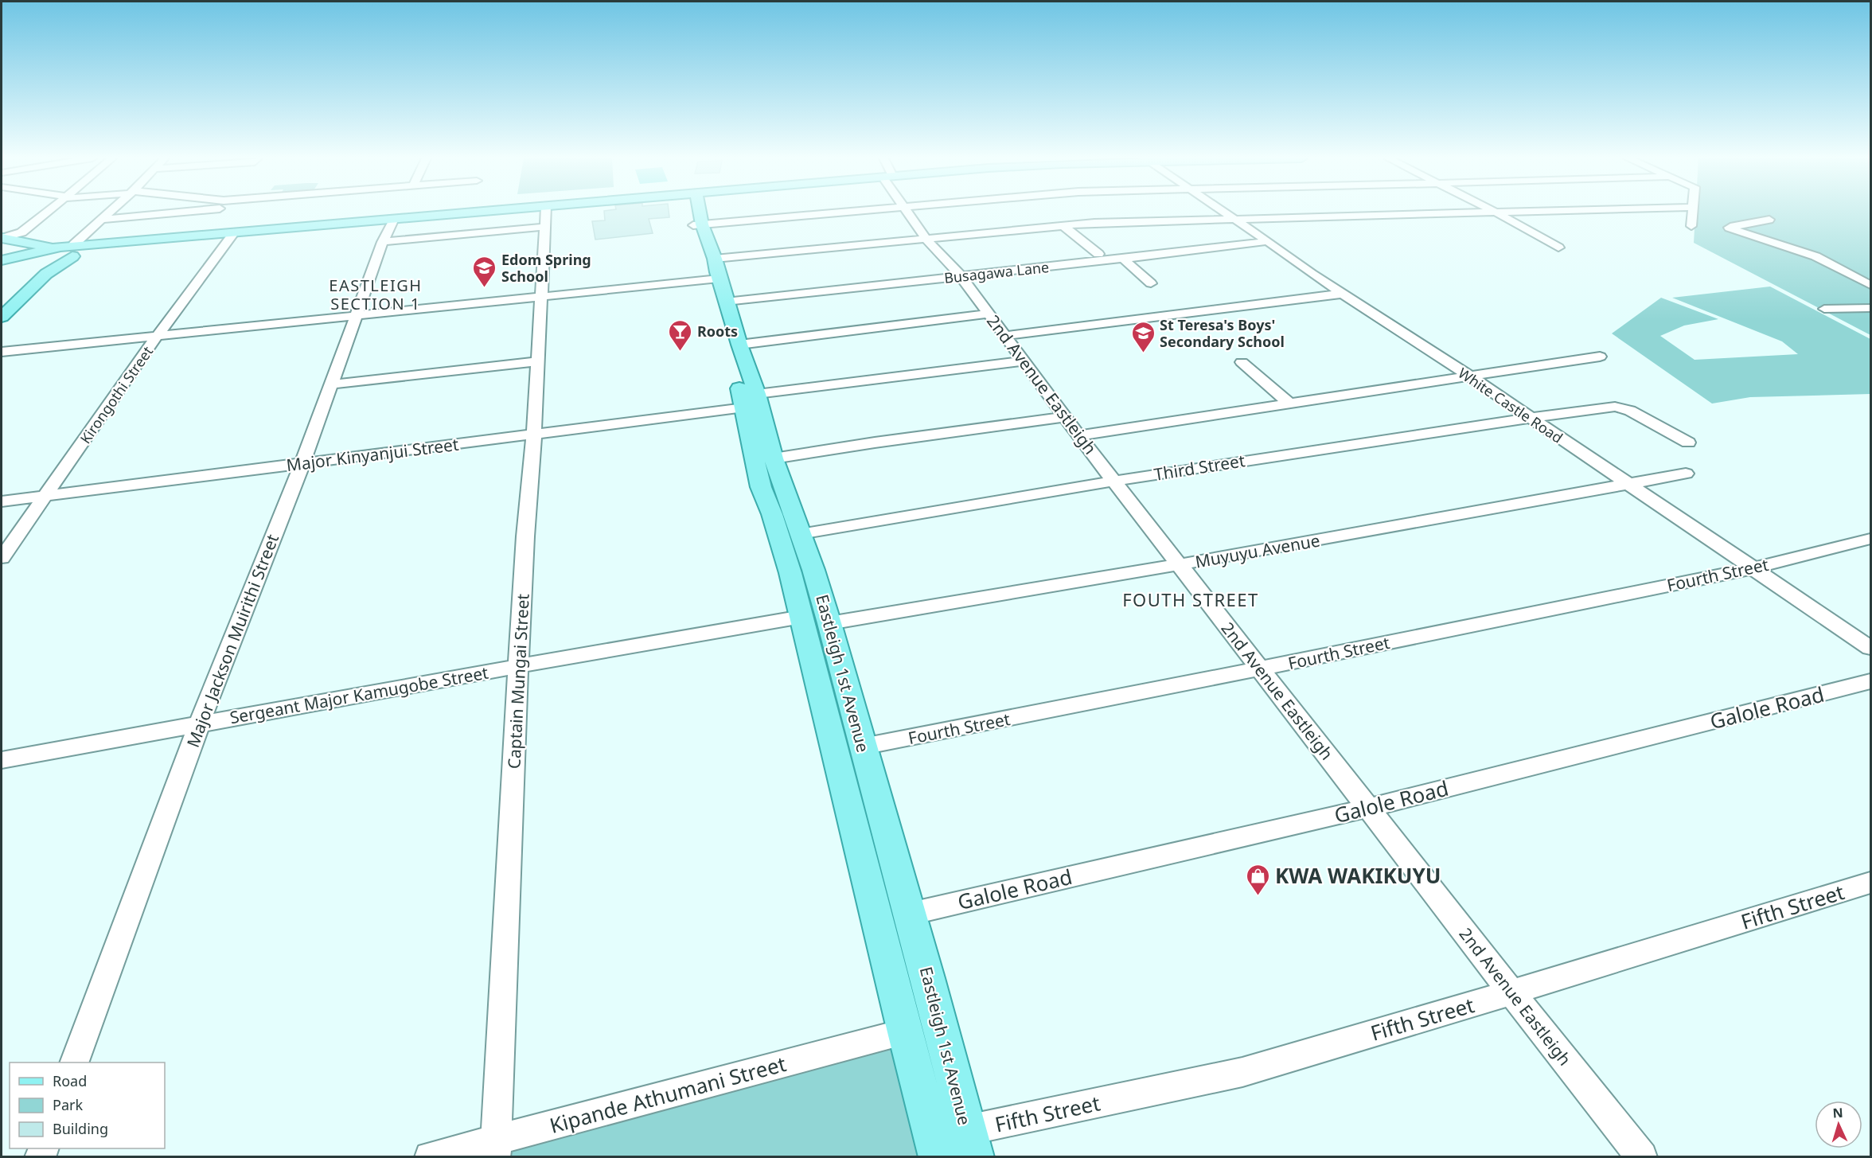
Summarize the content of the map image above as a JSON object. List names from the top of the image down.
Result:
{
  "streets": {
    "main road": ["Eastleigh 1st Avenue"],
    "street": [
      "Busagawa Lane",
      "2nd Avenue Eastleigh",
      "Kirongothi Street",
      "White Castle Road",
      "Major Kinyanjui Street",
      "Third Street",
      "Muyuyu Avenue",
      "Fourth Street",
      "Major Jackson Muirithi Street",
      "Captain Mungai Street",
      "Sergeant Major Kamugobe Street",
      "Galole Road",
      "Fifth Street",
      "Kipande Athumani Street"
    ]
  },
  "crossings": [
    ["Busagawa Lane", "2nd Avenue Eastleigh"],
    ["Busagawa Lane", "White Castle Road"],
    ["Busagawa Lane", "Eastleigh 1st Avenue"],
    ["2nd Avenue Eastleigh", "Major Kinyanjui Street"],
    ["2nd Avenue Eastleigh", "Third Street"],
    ["2nd Avenue Eastleigh", "Muyuyu Avenue"],
    ["2nd Avenue Eastleigh", "Fourth Street"],
    ["2nd Avenue Eastleigh", "Galole Road"],
    ["2nd Avenue Eastleigh", "Fifth Street"],
    ["Kirongothi Street", "Major Kinyanjui Street"],
    ["White Castle Road", "Third Street"],
    ["White Castle Road", "Muyuyu Avenue"],
    ["White Castle Road", "Fourth Street"],
    ["Major Kinyanjui Street", "Major Jackson Muirithi Street"],
    ["Major Kinyanjui Street", "Eastleigh 1st Avenue"],
    ["Major Kinyanjui Street", "Captain Mungai Street"],
    ["Third Street", "Eastleigh 1st Avenue"],
    ["Muyuyu Avenue", "Eastleigh 1st Avenue"],
    ["Muyuyu Avenue", "Sergeant Major Kamugobe Street"],
    ["Fourth Street", "Eastleigh 1st Avenue"],
    ["Major Jackson Muirithi Street", "Sergeant Major Kamugobe Street"],
    ["Eastleigh 1st Avenue", "Sergeant Major Kamugobe Street"],
    ["Eastleigh 1st Avenue", "Galole Road"],
    ["Eastleigh 1st Avenue", "Fifth Street"],
    ["Eastleigh 1st Avenue", "Kipande Athumani Street"],
    ["Captain Mungai Street", "Sergeant Major Kamugobe Street"],
    ["Captain Mungai Street", "Kipande Athumani Street"]
  ],
  "districts": ["EASTLEIGH SECTION 1", "FOUTH STREET"],
  "places": {
    "school or university": ["Edom Spring School", "St Teresa's Boys' Secondary School"],
    "bar": ["Roots"],
    "shop": ["KWA WAKIKUYU"]
  },
  "legend": ["Road", "Park", "Building"],
  "north": "top"
}
